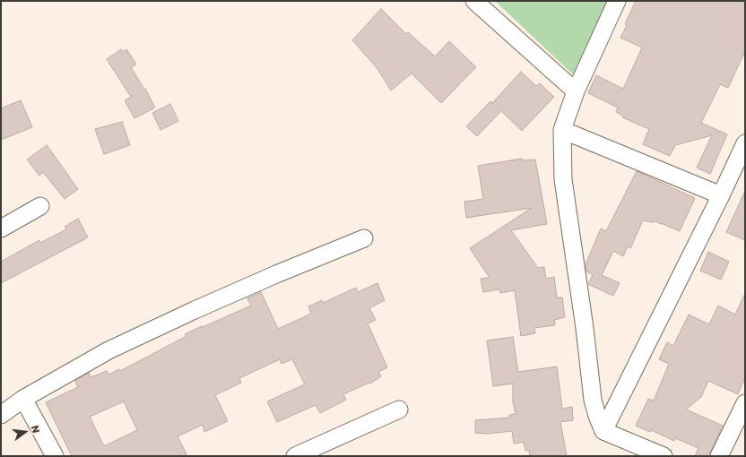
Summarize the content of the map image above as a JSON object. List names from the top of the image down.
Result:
{
  "north": "right"
}
